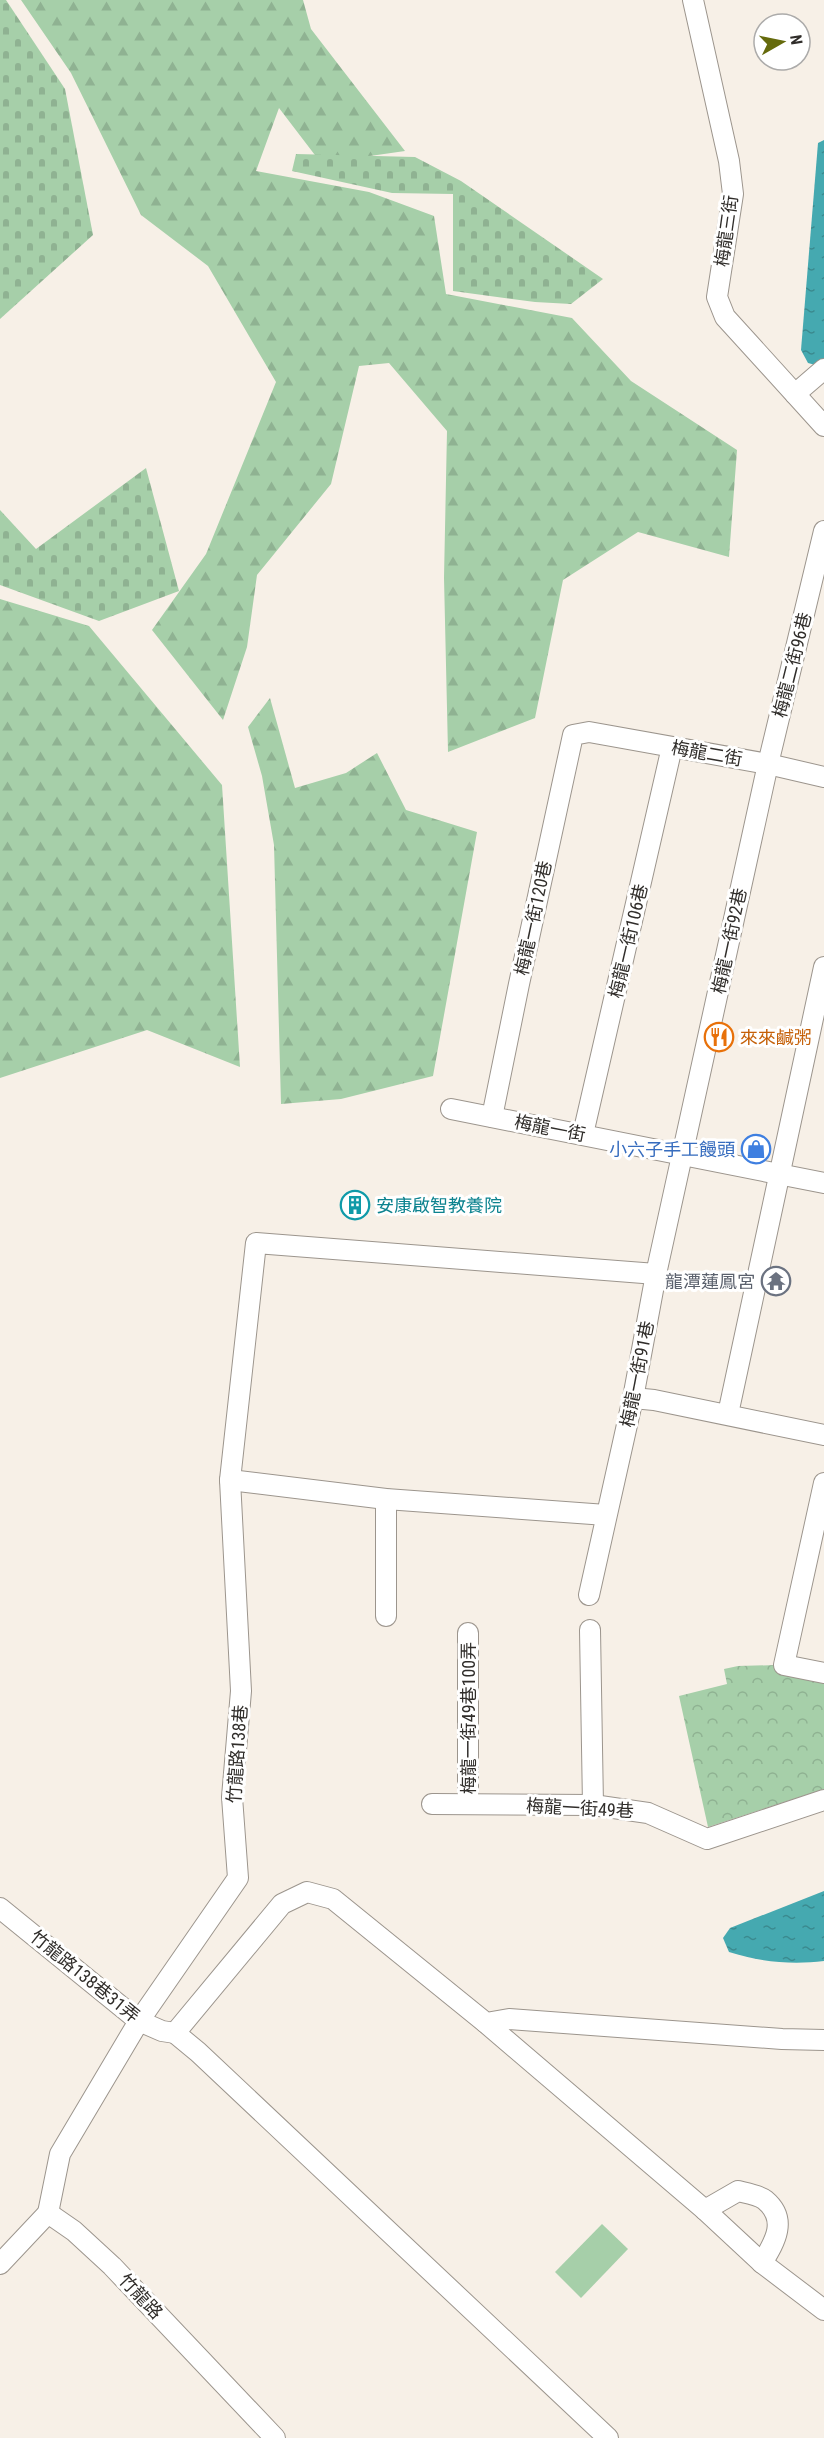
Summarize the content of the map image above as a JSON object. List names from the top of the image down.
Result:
{
  "streets": {
    "street": [
      "梅龍三街",
      "梅龍二街96巷",
      "梅龍二街",
      "梅龍一街120巷",
      "梅龍一街106巷",
      "梅龍一街92巷",
      "梅龍一街",
      "梅龍一街91巷",
      "梅龍一街49巷100弄",
      "竹龍路138巷",
      "梅龍一街49巷",
      "竹龍路138巷31弄",
      "竹龍路"
    ]
  },
  "crossings": [
    ["梅龍二街96巷", "梅龍二街"],
    ["梅龍二街96巷", "梅龍一街92巷"],
    ["梅龍二街", "梅龍一街120巷"],
    ["梅龍二街", "梅龍一街106巷"],
    ["梅龍二街", "梅龍一街92巷"],
    ["梅龍一街120巷", "梅龍一街"],
    ["梅龍一街106巷", "梅龍一街"],
    ["梅龍一街92巷", "梅龍一街"],
    ["梅龍一街92巷", "梅龍一街91巷"],
    ["梅龍一街", "梅龍一街91巷"],
    ["梅龍一街91巷", "竹龍路138巷"],
    ["梅龍一街49巷100弄", "梅龍一街49巷"],
    ["竹龍路138巷", "竹龍路138巷31弄"],
    ["竹龍路138巷", "竹龍路"]
  ],
  "places": {
    "restaurant": ["來來鹹粥"],
    "shop": ["小六子手工饅頭"],
    "building": ["安康啟智教養院"],
    "temple": ["龍潭蓮鳳宮"]
  },
  "north": "right"
}
